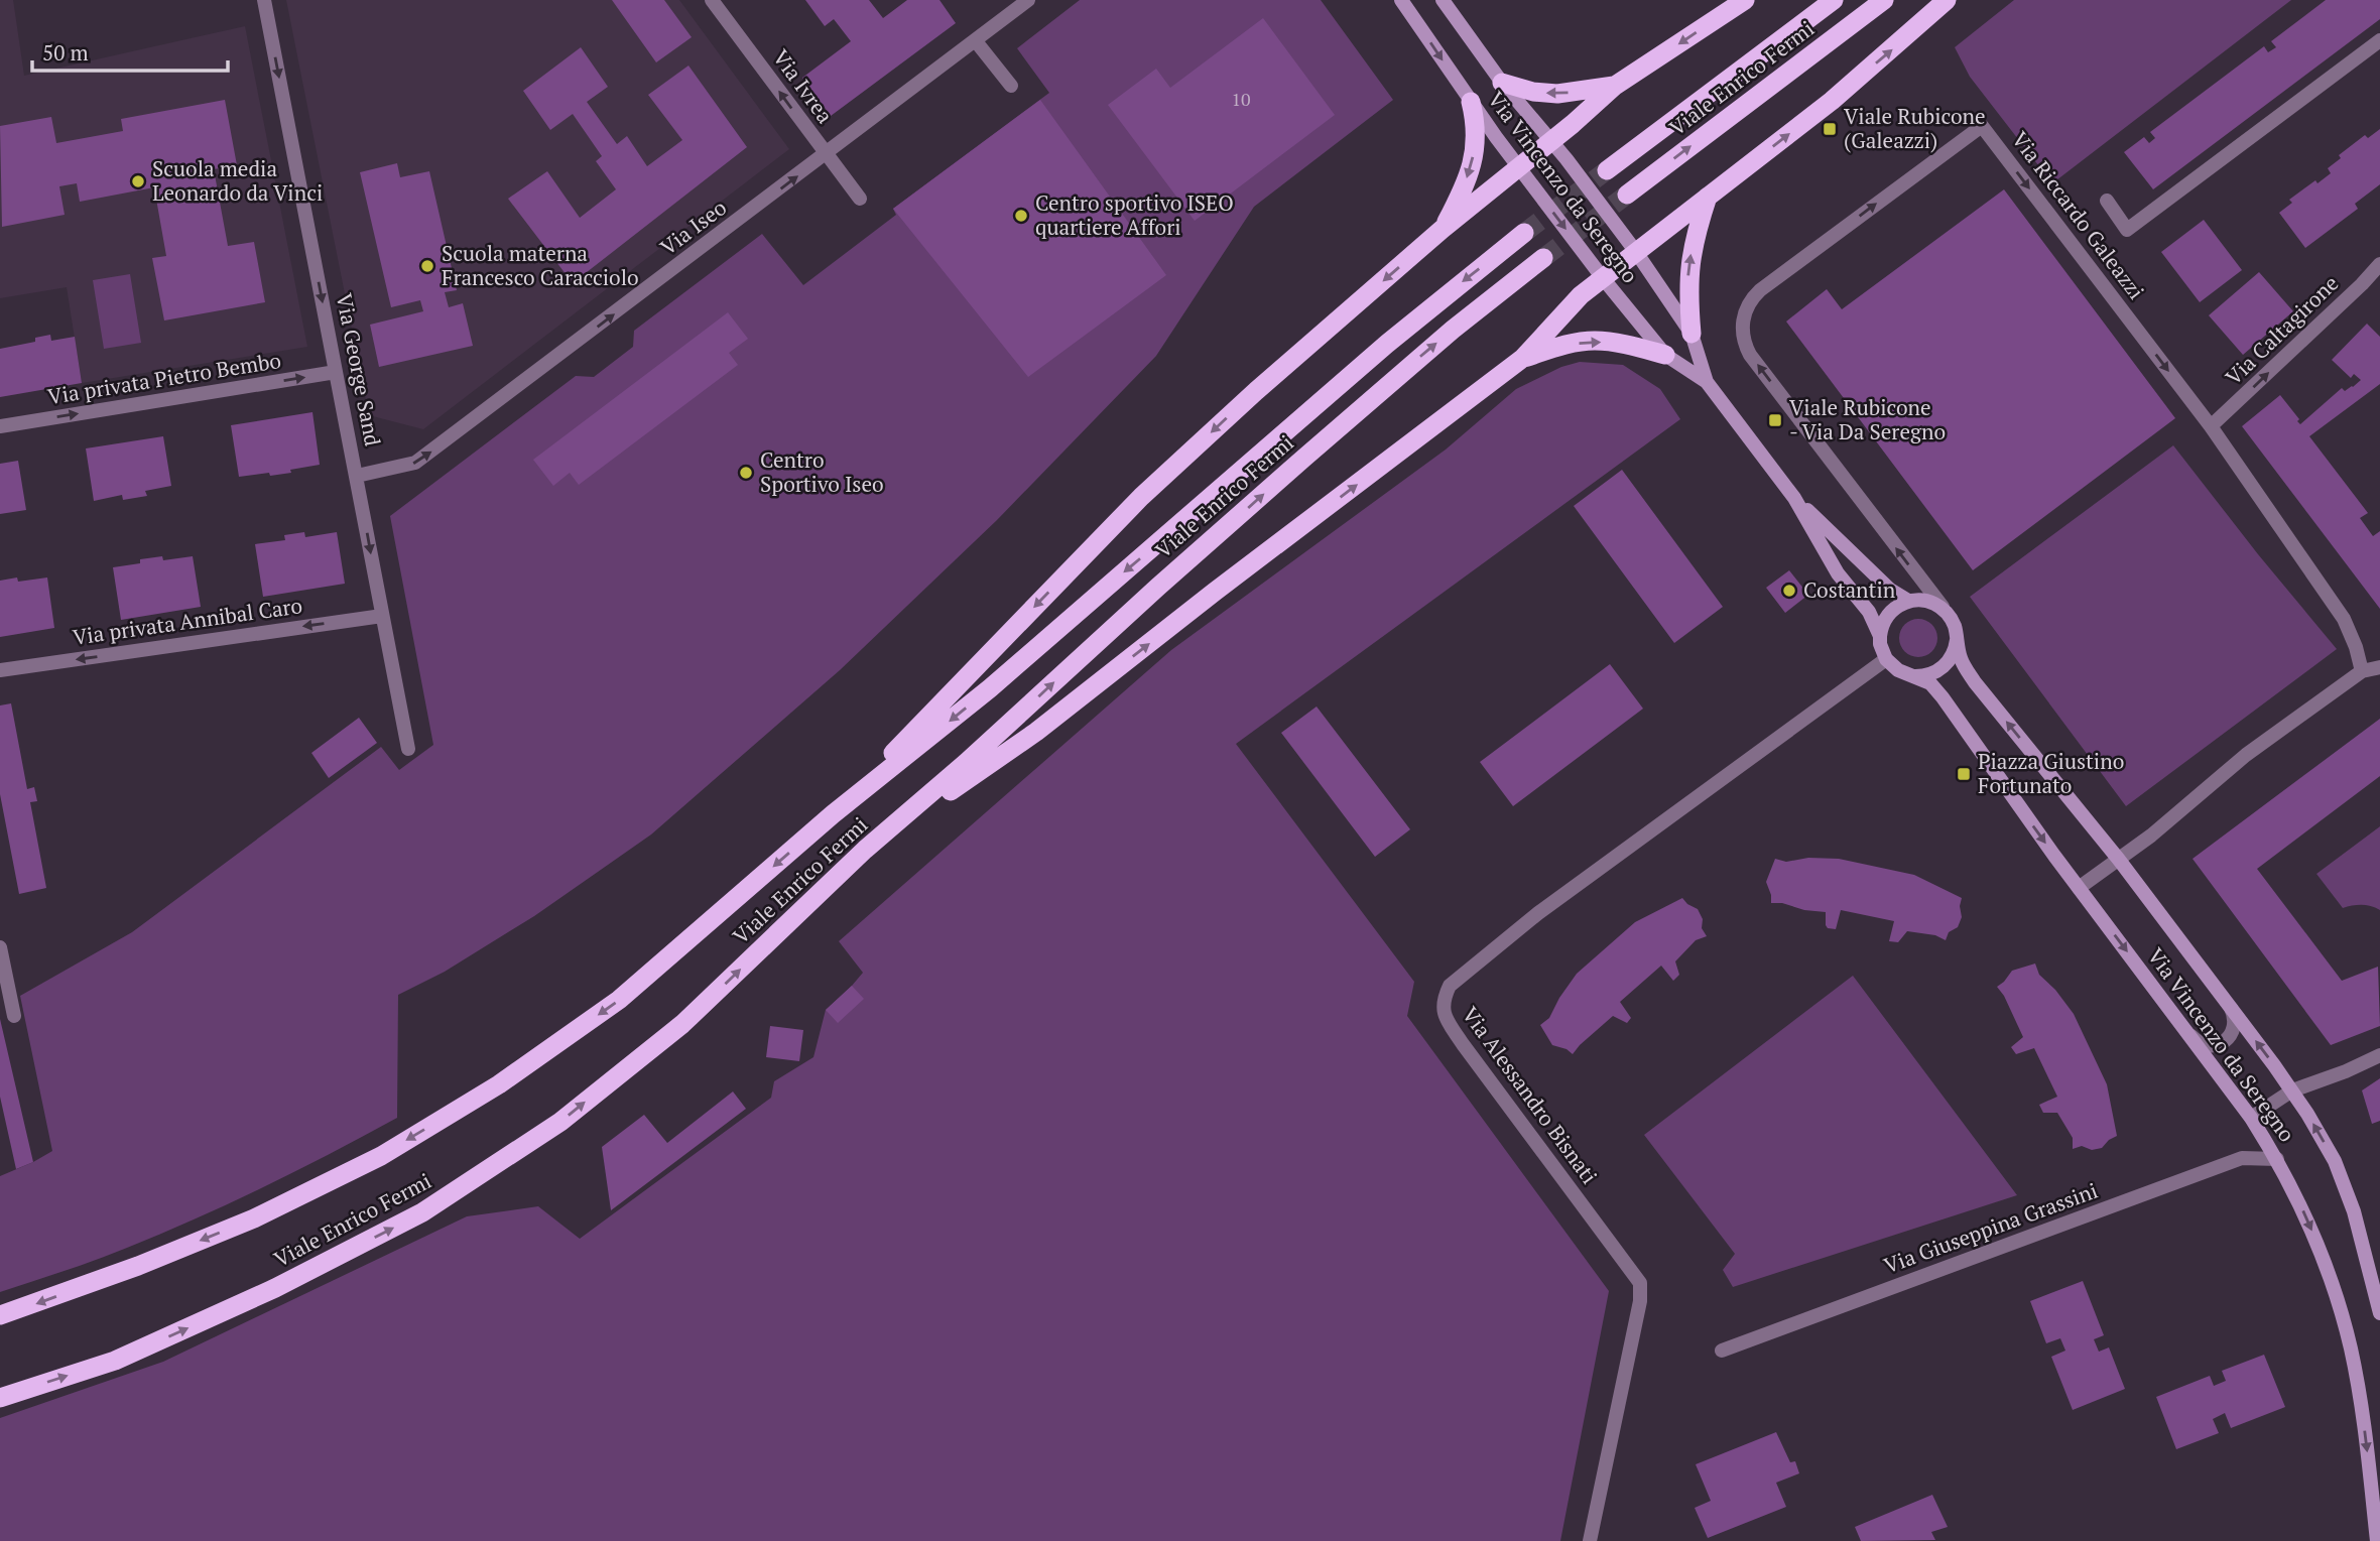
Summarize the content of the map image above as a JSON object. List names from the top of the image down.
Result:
{
  "streets": {
    "highway": ["Viale Enrico Fermi"],
    "main road": ["Via Vincenzo da Seregno"],
    "street": [
      "Via Ivrea",
      "Via Riccardo Galeazzi",
      "Via Iseo",
      "Via Caltagirone",
      "Via George Sand",
      "Via privata Pietro Bembo",
      "Via privata Annibal Caro",
      "Via Alessandro Bisnati",
      "Via Giuseppina Grassini"
    ]
  },
  "crossings": [
    ["Via Ivrea", "Via Iseo"],
    ["Via Vincenzo da Seregno", "Via Riccardo Galeazzi"],
    ["Via Vincenzo da Seregno", "Via Alessandro Bisnati"],
    ["Via Vincenzo da Seregno", "Via Giuseppina Grassini"],
    ["Via Riccardo Galeazzi", "Via Caltagirone"],
    ["Via Riccardo Galeazzi", "Via Alessandro Bisnati"],
    ["Via Iseo", "Via George Sand"],
    ["Via George Sand", "Via privata Pietro Bembo"],
    ["Via George Sand", "Via privata Annibal Caro"]
  ],
  "one_way": [
    "Via Ivrea",
    "Via Iseo",
    "Via Caltagirone",
    "Via George Sand",
    "Via privata Pietro Bembo",
    "Via privata Annibal Caro"
  ],
  "places": {
    "transit": ["Viale Rubicone (Galeazzi)", "Viale Rubicone - Via Da Seregno", "Piazza Giustino Fortunato"],
    "other": [
      "Scuola media Leonardo da Vinci",
      "Centro sportivo ISEO quartiere Affori",
      "Scuola materna Francesco Caracciolo",
      "Centro Sportivo Iseo",
      "Costantin"
    ]
  },
  "house_numbers": ["10"],
  "scale_bar": "50 m"
}
